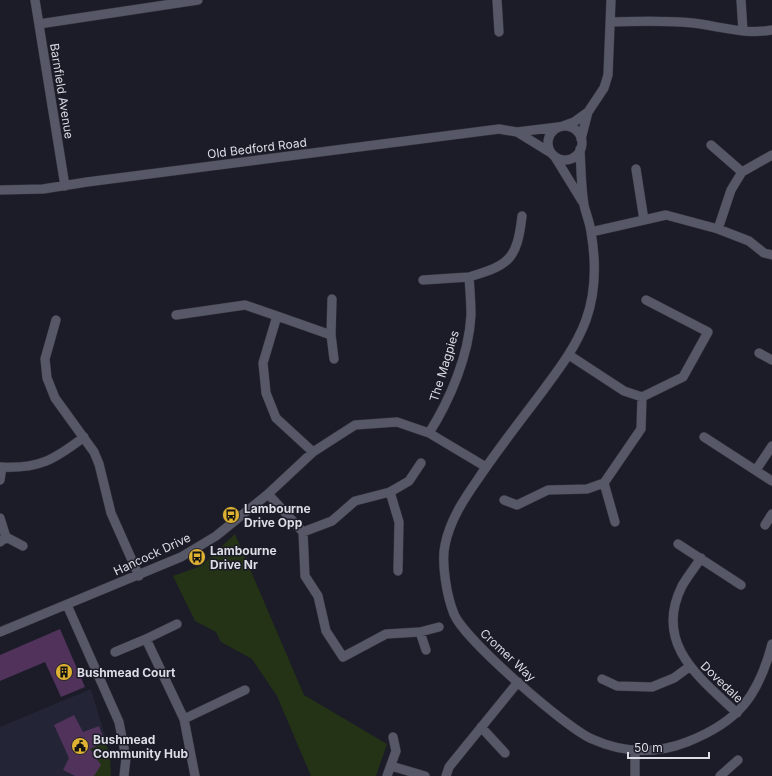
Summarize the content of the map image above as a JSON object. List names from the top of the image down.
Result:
{
  "streets": {
    "street": [
      "Barnfield Avenue",
      "Old Bedford Road",
      "The Magpies",
      "Hancock Drive",
      "Cromer Way",
      "Dovedale"
    ]
  },
  "crossings": [
    ["Barnfield Avenue", "Old Bedford Road"],
    ["Old Bedford Road", "Cromer Way"],
    ["The Magpies", "Hancock Drive"],
    ["Hancock Drive", "Cromer Way"],
    ["Cromer Way", "Dovedale"]
  ],
  "places": {
    "bus stop": ["Lambourne Drive Opp", "Lambourne Drive Nr"],
    "building": ["Bushmead Court"],
    "public building": ["Bushmead Community Hub"]
  },
  "scale_bar": "50 m"
}
